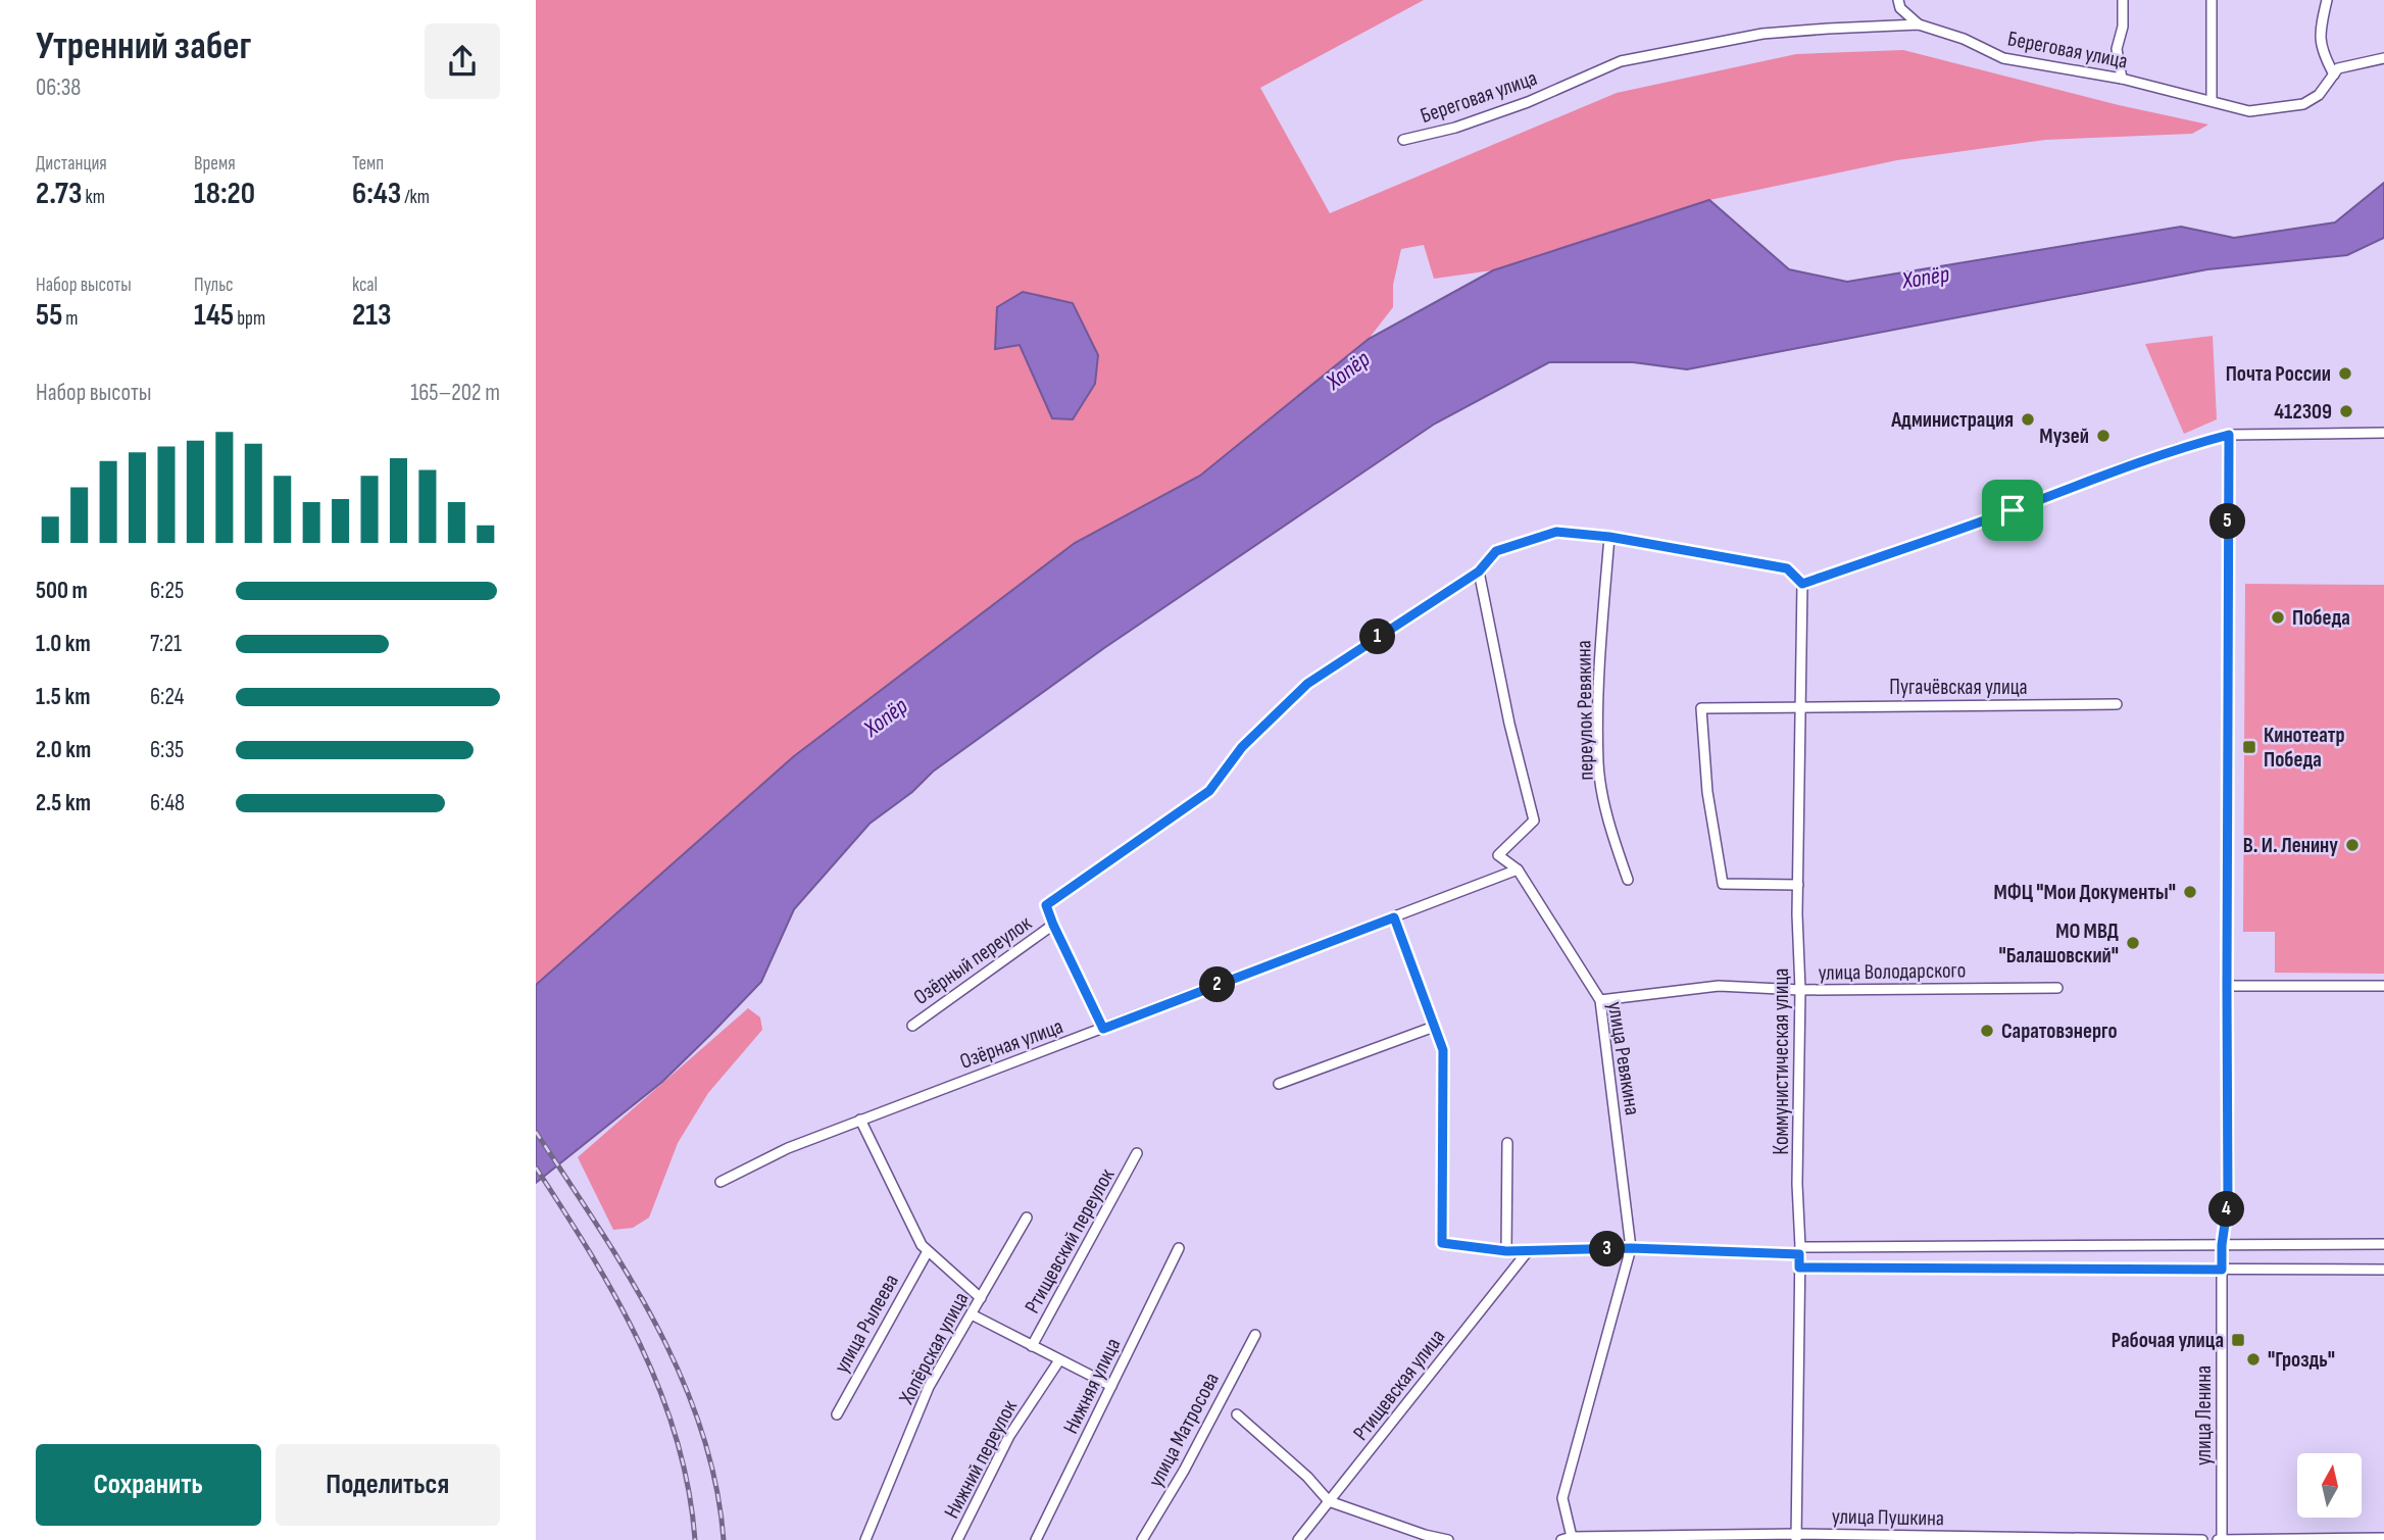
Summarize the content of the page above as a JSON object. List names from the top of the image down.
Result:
{
  "streets": {
    "street": [
      "Береговая улица",
      "Пугачёвская улица",
      "переулок Ревякина",
      "Озёрный переулок",
      "улица Володарского",
      "Озёрная улица",
      "улица Ревякина",
      "Коммунистическая улица",
      "Ртищевский переулок",
      "улица Рылеева",
      "Хопёрская улица",
      "Ртищевская улица",
      "Нижняя улица",
      "улица Ленина",
      "улица Матросова",
      "Нижний переулок",
      "улица Пушкина"
    ]
  },
  "crossings": [
    ["Пугачёвская улица", "Коммунистическая улица"],
    ["Озёрный переулок", "Озёрная улица"],
    ["Озёрный переулок", "улица Ревякина"],
    ["улица Володарского", "улица Ревякина"],
    ["улица Володарского", "Коммунистическая улица"],
    ["Озёрная улица", "улица Ревякина"],
    ["улица Ревякина", "улица Пушкина"],
    ["Коммунистическая улица", "улица Пушкина"]
  ],
  "water": ["Хопёр"],
  "places": {
    "other": [
      "Почта России",
      "412309",
      "Администрация",
      "Музей",
      "Победа",
      "В. И. Ленину",
      "МФЦ \"Мои Документы\"",
      "МО МВД \"Балашовский\"",
      "Саратовэнерго",
      "\"Гроздь\""
    ],
    "transit": ["Кинотеатр Победа", "Рабочая улица"]
  },
  "north": "top",
  "page": {
    "heading": ["Утренний забег", "06:38"],
    "stats": [
      ["Дистанция", "2.73 km"],
      ["Время", "18:20"],
      ["Темп", "6:43 /km"],
      ["Набор высоты", "55 m"],
      ["Пульс", "145 bpm"],
      ["kcal", "213"]
    ],
    "chart": ["Набор высоты", "165–202 m"],
    "pins": [
      "5",
      "1",
      "2",
      "4",
      "3"
    ],
    "list": [
      {
        "name": "500 m",
        "note": "6:25"
      },
      {
        "name": "1.0 km",
        "note": "7:21"
      },
      {
        "name": "1.5 km",
        "note": "6:24"
      },
      {
        "name": "2.0 km",
        "note": "6:35"
      },
      {
        "name": "2.5 km",
        "note": "6:48"
      }
    ],
    "buttons": ["Сохранить", "Поделиться"]
  }
}
